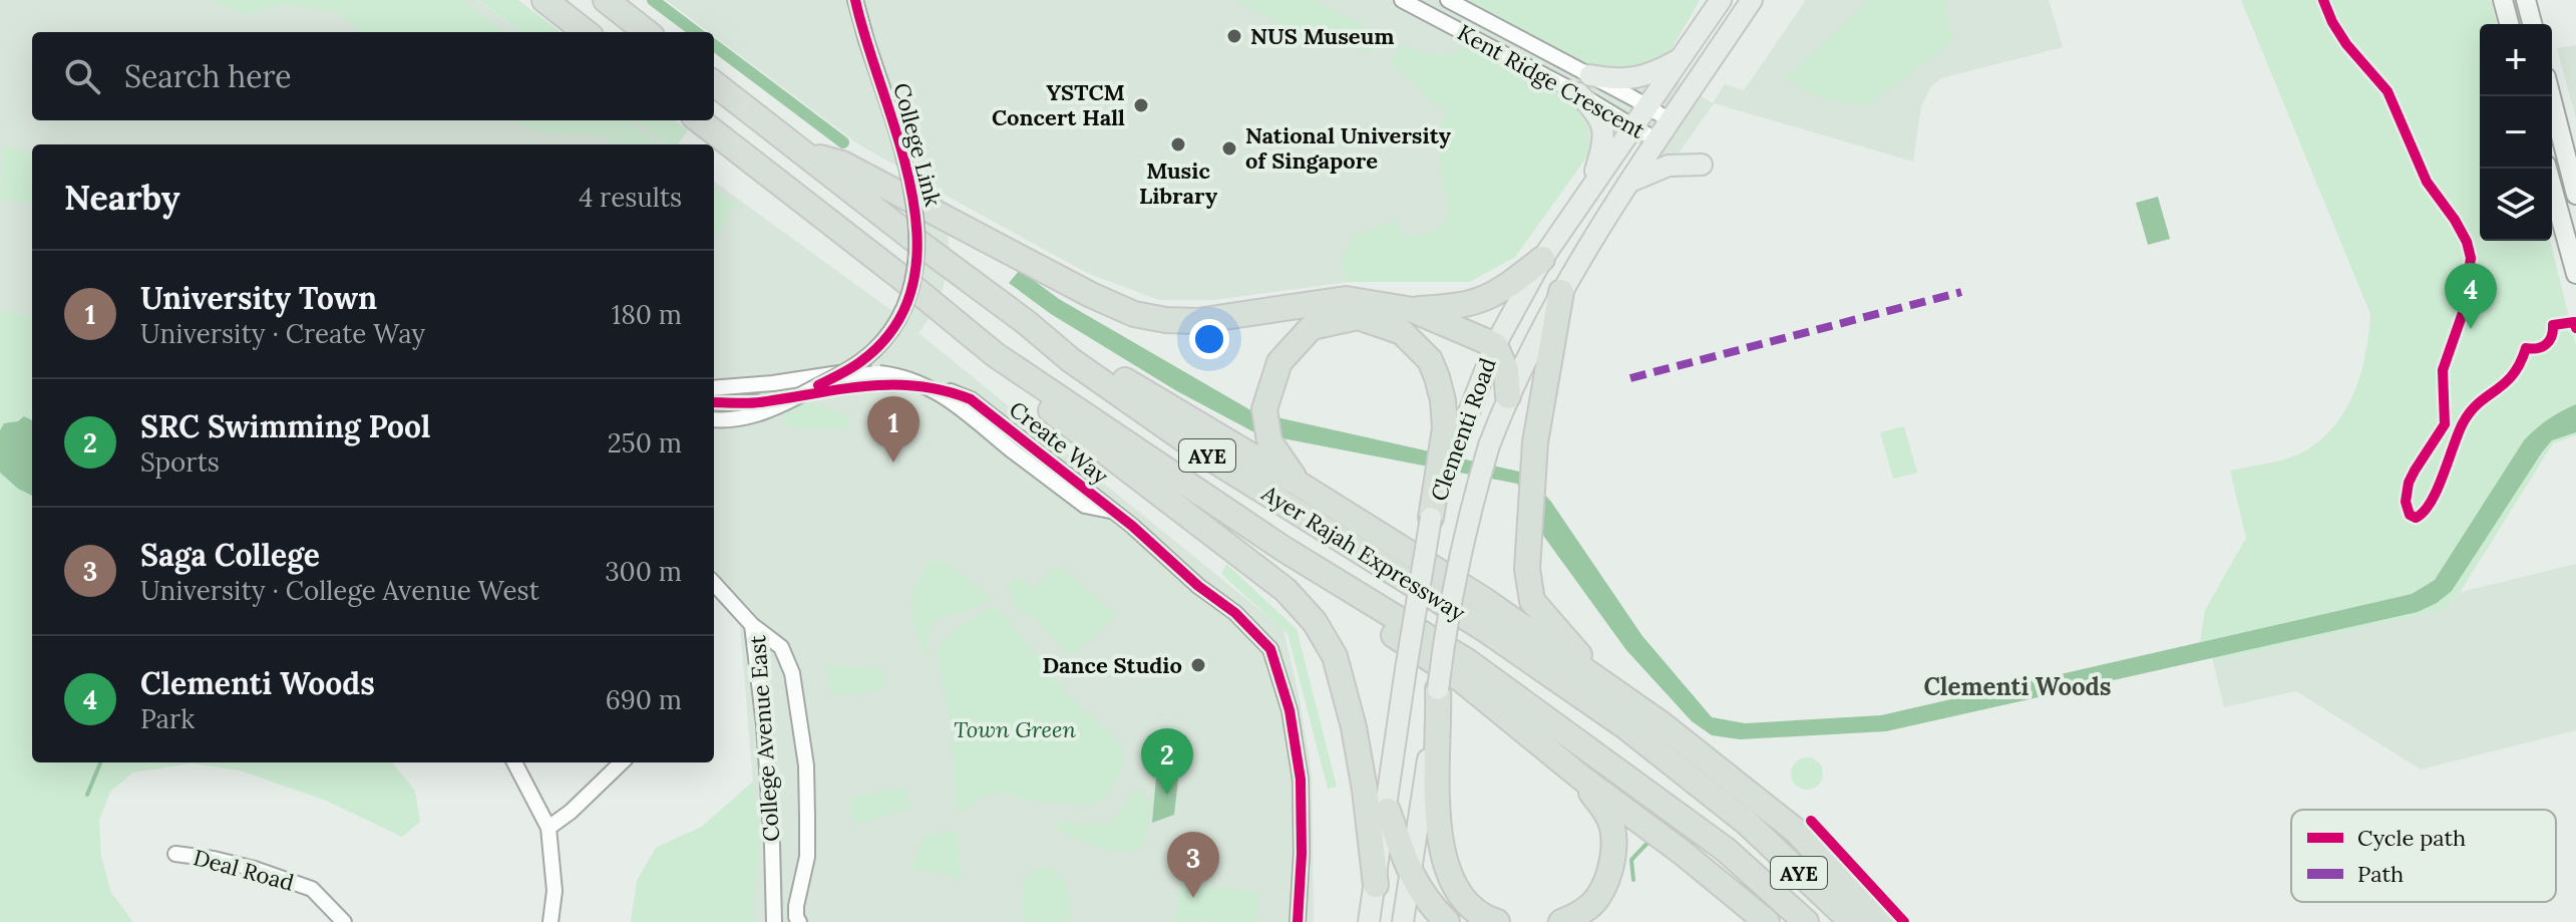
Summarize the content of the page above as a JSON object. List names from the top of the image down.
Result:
{
  "streets": {
    "highway": ["AYE", "Ayer Rajah Expressway"],
    "main road": ["Clementi Road"],
    "street": [
      "Kent Ridge Crescent",
      "College Link",
      "Create Way",
      "College Avenue East",
      "Deal Road"
    ]
  },
  "crossings": [
    ["Kent Ridge Crescent", "Clementi Road"],
    ["College Link", "Create Way"]
  ],
  "districts": ["Clementi Woods"],
  "parks": ["Town Green"],
  "places": [
    "NUS Museum",
    "YSTCM Concert Hall",
    "Music Library",
    "National University of Singapore",
    "Dance Studio"
  ],
  "legend": ["Cycle path", "Path"],
  "page": {
    "map_buttons": ["+", "−"],
    "search": "Search here",
    "heading": ["Nearby", "4 results"],
    "list": [
      {
        "mark": "1",
        "name": "University Town",
        "note": "University · Create Way",
        "value": "180 m"
      },
      {
        "mark": "2",
        "name": "SRC Swimming Pool",
        "note": "Sports",
        "value": "250 m"
      },
      {
        "mark": "3",
        "name": "Saga College",
        "note": "University · College Avenue West",
        "value": "300 m"
      },
      {
        "mark": "4",
        "name": "Clementi Woods",
        "note": "Park",
        "value": "690 m"
      }
    ],
    "pins": [
      "4",
      "1",
      "2",
      "3"
    ]
  }
}
